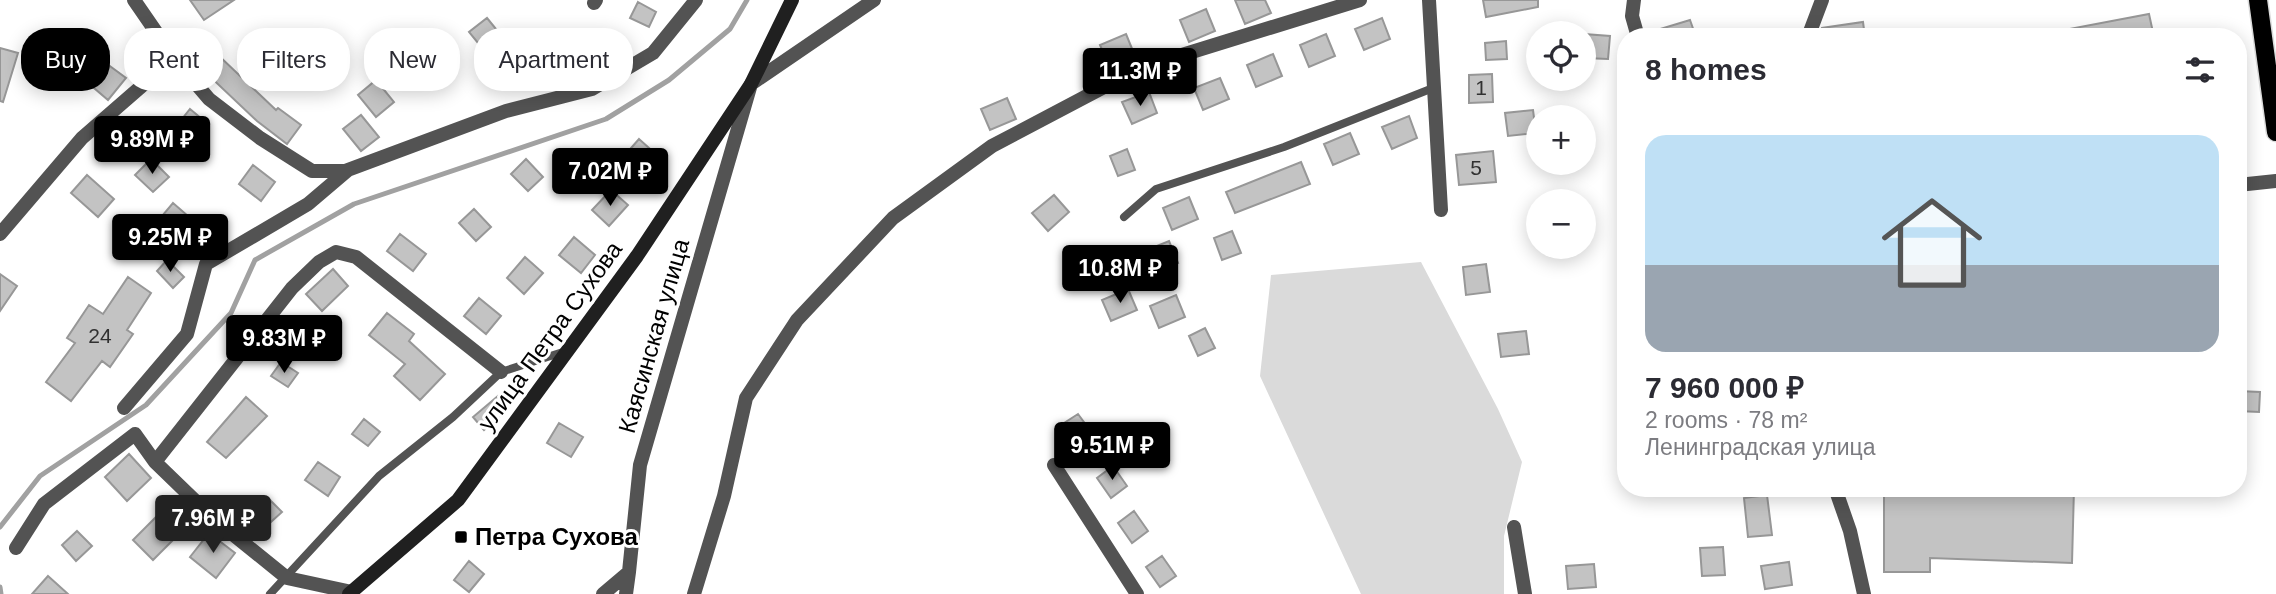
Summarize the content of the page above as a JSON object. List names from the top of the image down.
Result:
{
  "streets": {
    "street": ["улица Петра Сухова", "Каясинская улица"]
  },
  "crossings": [
    ["улица Петра Сухова", "Каясинская улица"]
  ],
  "places": {
    "transit": ["Петра Сухова"]
  },
  "house_numbers": ["1", "5", "24"],
  "page": {
    "map_buttons": ["+", "−"],
    "chip": [
      "Buy",
      "Rent",
      "Filters",
      "New",
      "Apartment"
    ],
    "heading": "8 homes",
    "price": [
      "11.3M ₽",
      "9.89M ₽",
      "7.02M ₽",
      "9.25M ₽",
      "10.8M ₽",
      "9.83M ₽",
      "9.51M ₽",
      "7.96M ₽"
    ],
    "list": [
      {
        "name": "7 960 000 ₽",
        "note": "2 rooms · 78 m² · Ленинградская улица"
      }
    ]
  }
}
